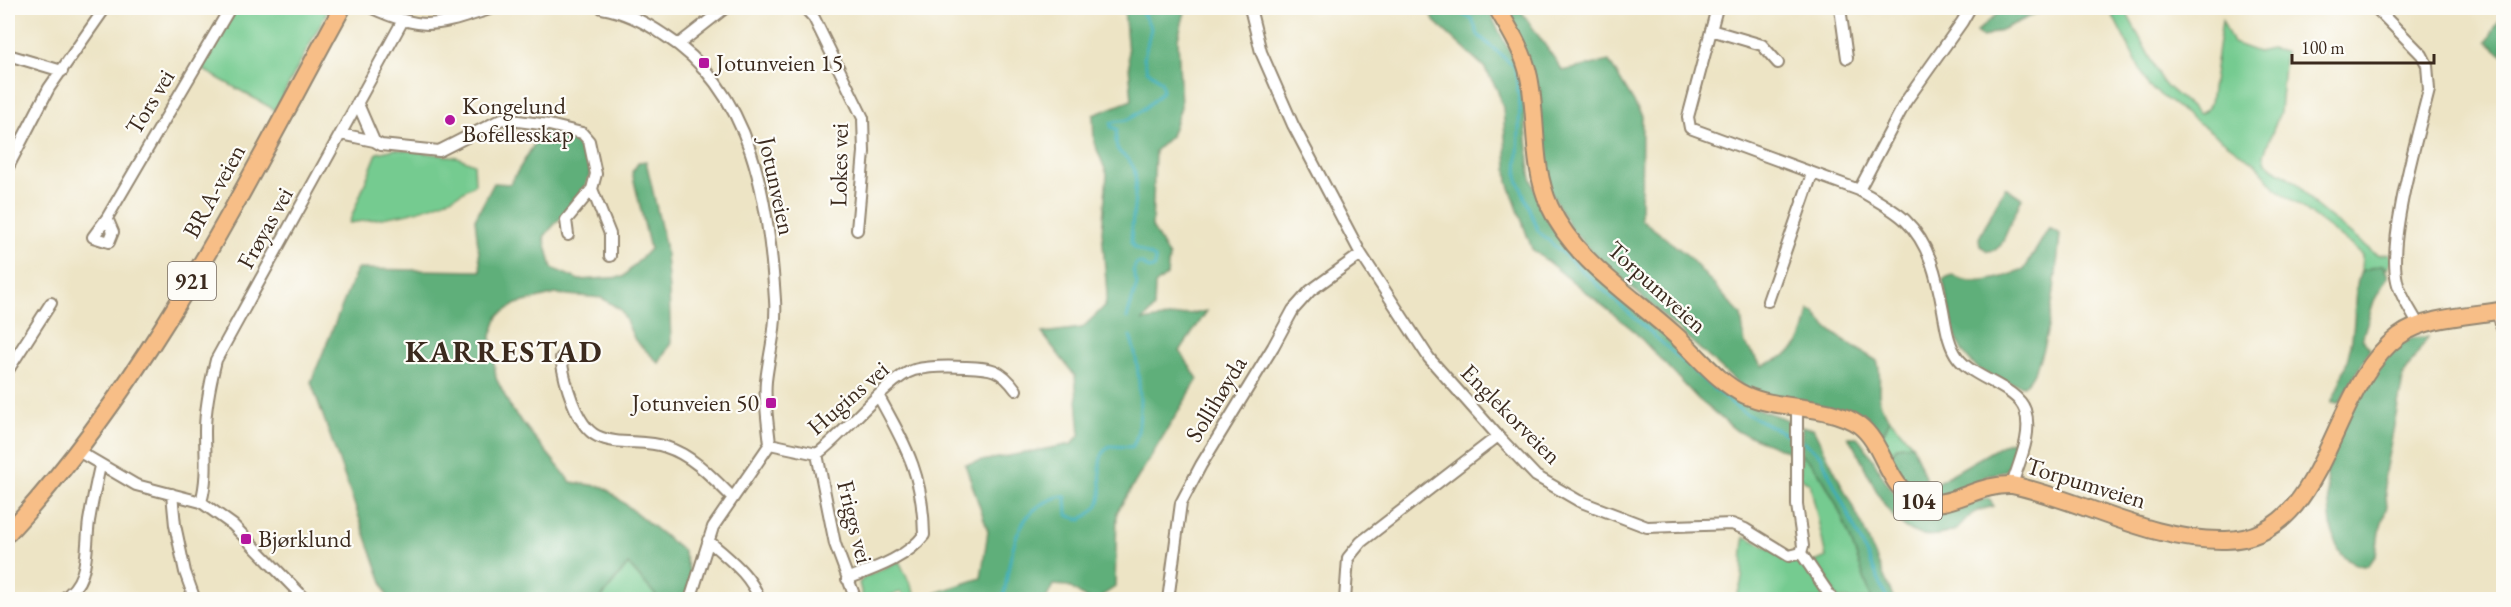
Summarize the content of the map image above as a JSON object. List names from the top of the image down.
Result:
{
  "streets": {
    "main road": [
      "BRA-veien",
      "921",
      "Torpumveien",
      "104"
    ],
    "street": [
      "Tors vei",
      "Lokes vei",
      "Jotunveien",
      "Frøyas vei",
      "Hugins vei",
      "Sollihøyda",
      "Englekorveien",
      "Friggs vei"
    ]
  },
  "crossings": [
    ["Jotunveien", "Hugins vei"],
    ["Hugins vei", "Friggs vei"],
    ["Sollihøyda", "Englekorveien"]
  ],
  "districts": ["KARRESTAD"],
  "places": {
    "transit": ["Jotunveien 15", "Jotunveien 50", "Bjørklund"],
    "other": ["Kongelund Bofellesskap"]
  },
  "scale_bar": "100 m"
}
